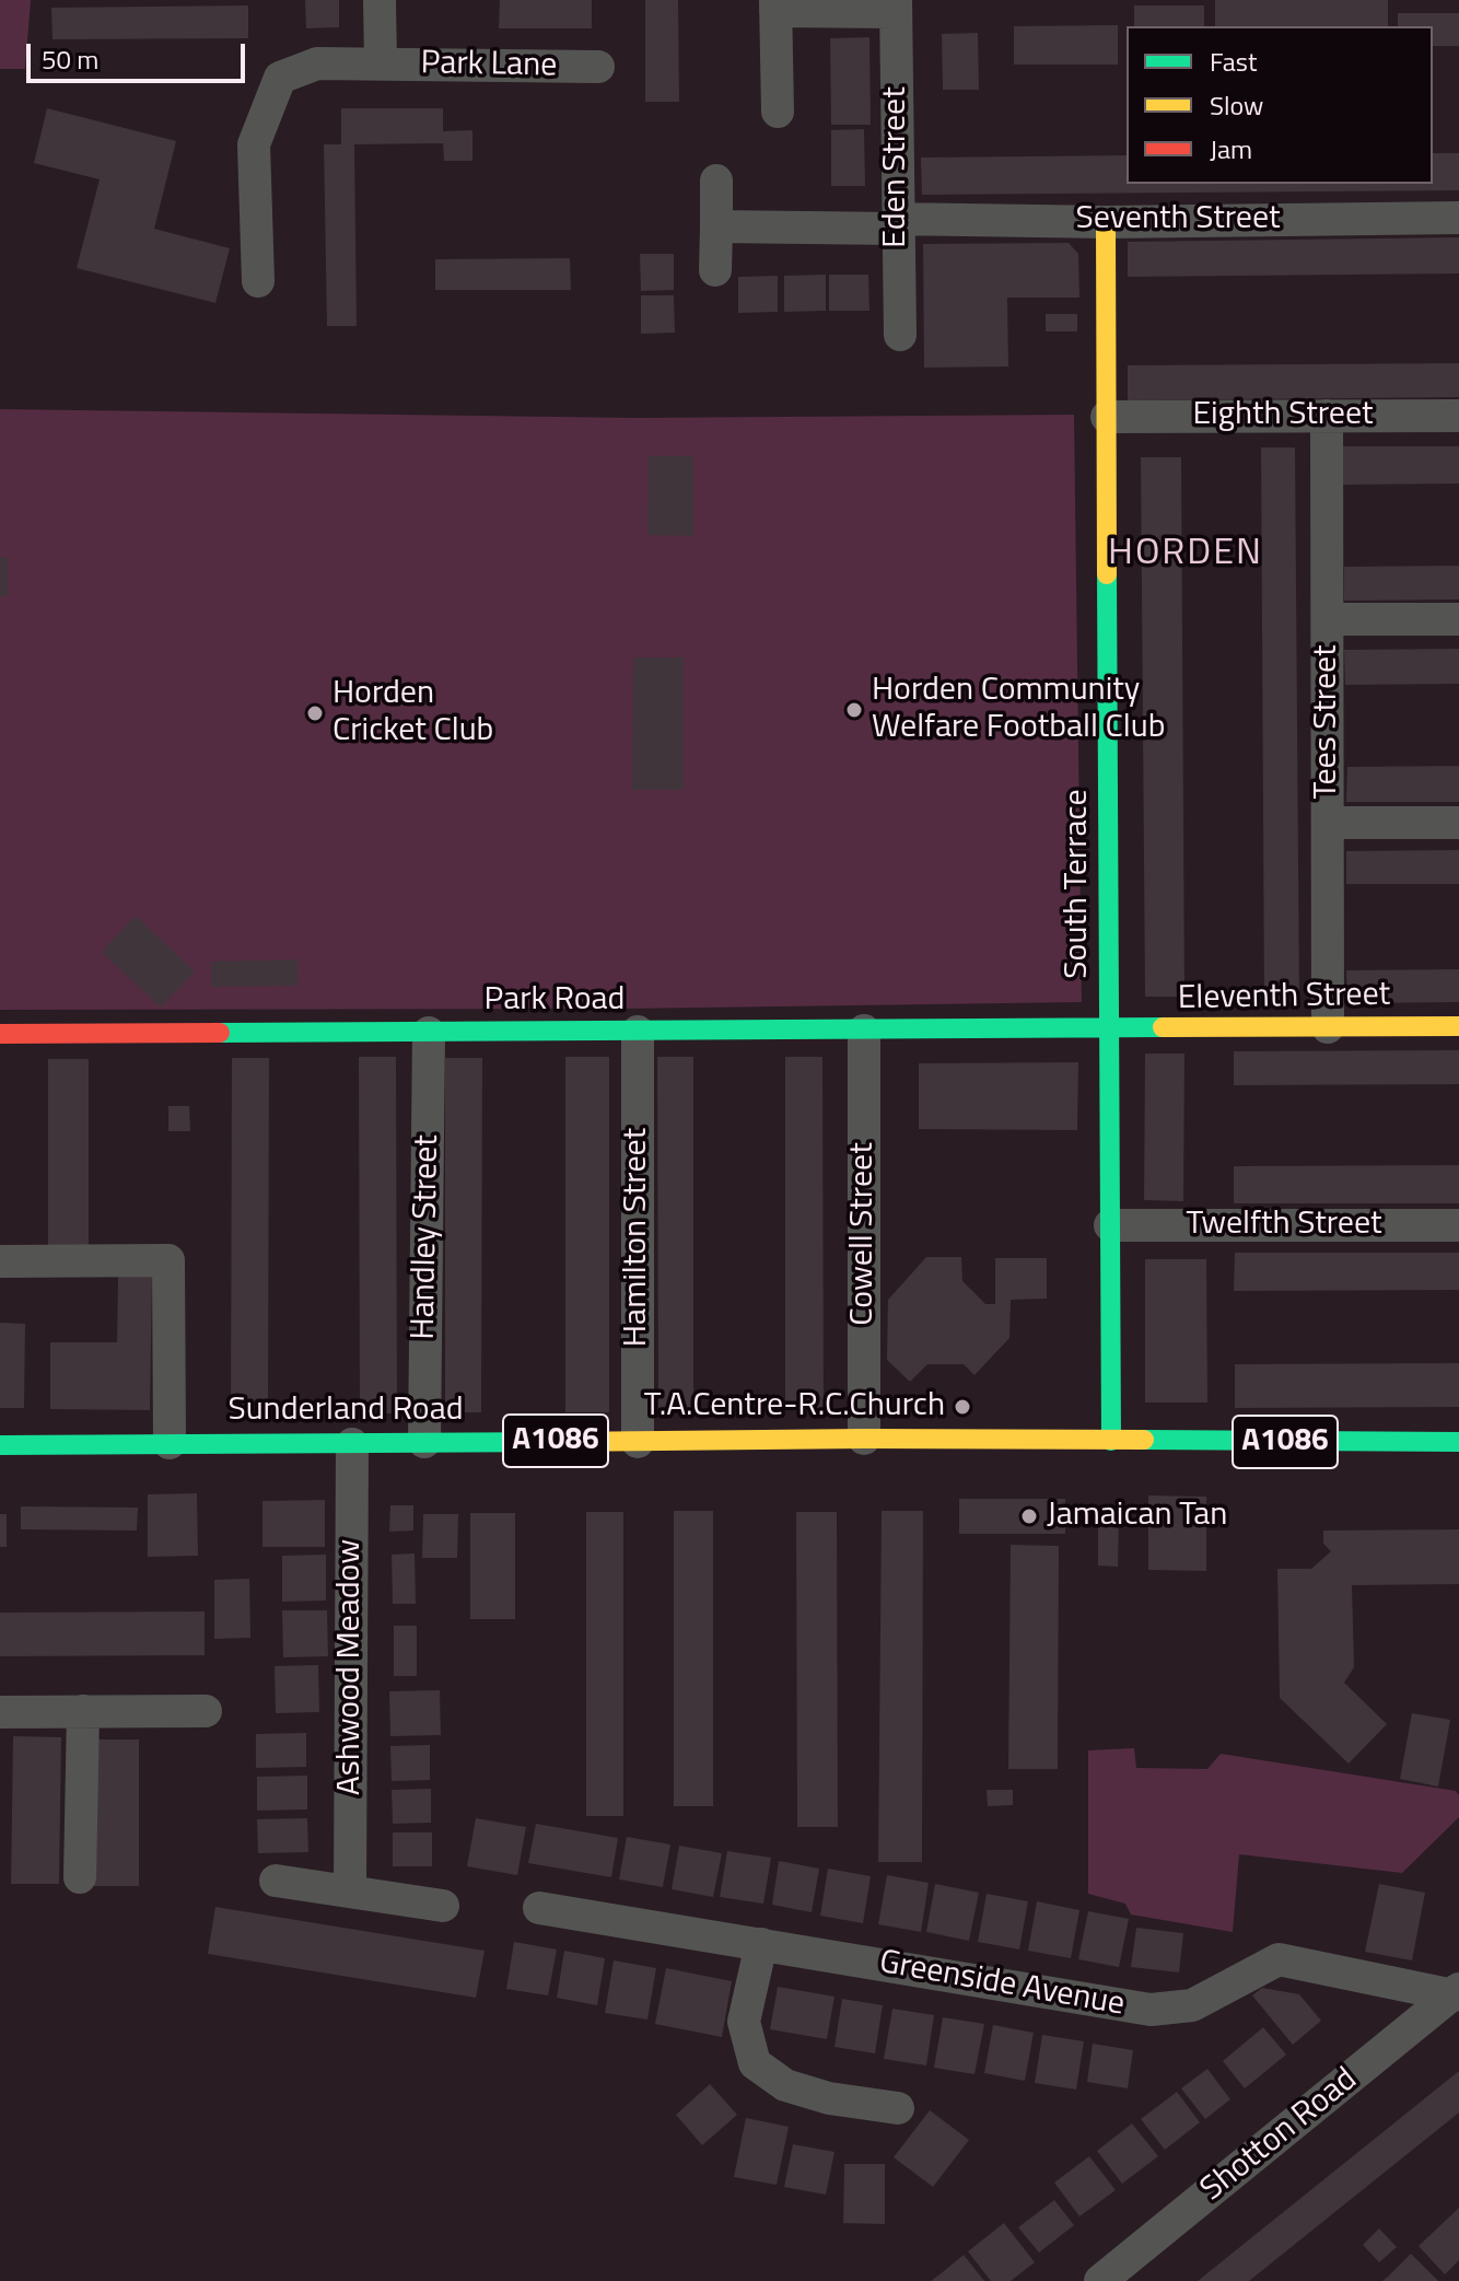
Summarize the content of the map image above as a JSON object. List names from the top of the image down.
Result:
{
  "streets": {
    "street": [
      "Park Lane",
      "Eden Street",
      "Seventh Street",
      "Eighth Street",
      "Tees Street",
      "South Terrace",
      "Eleventh Street",
      "Park Road",
      "Twelfth Street",
      "Cowell Street",
      "Handley Street",
      "Hamilton Street",
      "Sunderland Road",
      "A1086",
      "Ashwood Meadow",
      "Greenside Avenue",
      "Shotton Road"
    ]
  },
  "crossings": [
    ["Eden Street", "Seventh Street"],
    ["Seventh Street", "South Terrace"],
    ["Eighth Street", "Tees Street"],
    ["Eighth Street", "South Terrace"],
    ["Tees Street", "Eleventh Street"],
    ["South Terrace", "Eleventh Street"],
    ["South Terrace", "Park Road"],
    ["South Terrace", "Twelfth Street"],
    ["South Terrace", "Sunderland Road"],
    ["South Terrace", "A1086"],
    ["Eleventh Street", "Park Road"],
    ["Park Road", "Cowell Street"],
    ["Park Road", "Handley Street"],
    ["Park Road", "Hamilton Street"],
    ["Cowell Street", "Sunderland Road"],
    ["Handley Street", "Sunderland Road"],
    ["Hamilton Street", "Sunderland Road"],
    ["Sunderland Road", "A1086"],
    ["Sunderland Road", "Ashwood Meadow"],
    ["Greenside Avenue", "Shotton Road"]
  ],
  "districts": ["HORDEN"],
  "places": [
    "Horden Community Welfare Football Club",
    "Horden Cricket Club",
    "T.A.Centre-R.C.Church",
    "Jamaican Tan"
  ],
  "legend": ["Fast", "Slow", "Jam"],
  "scale_bar": "50 m"
}
